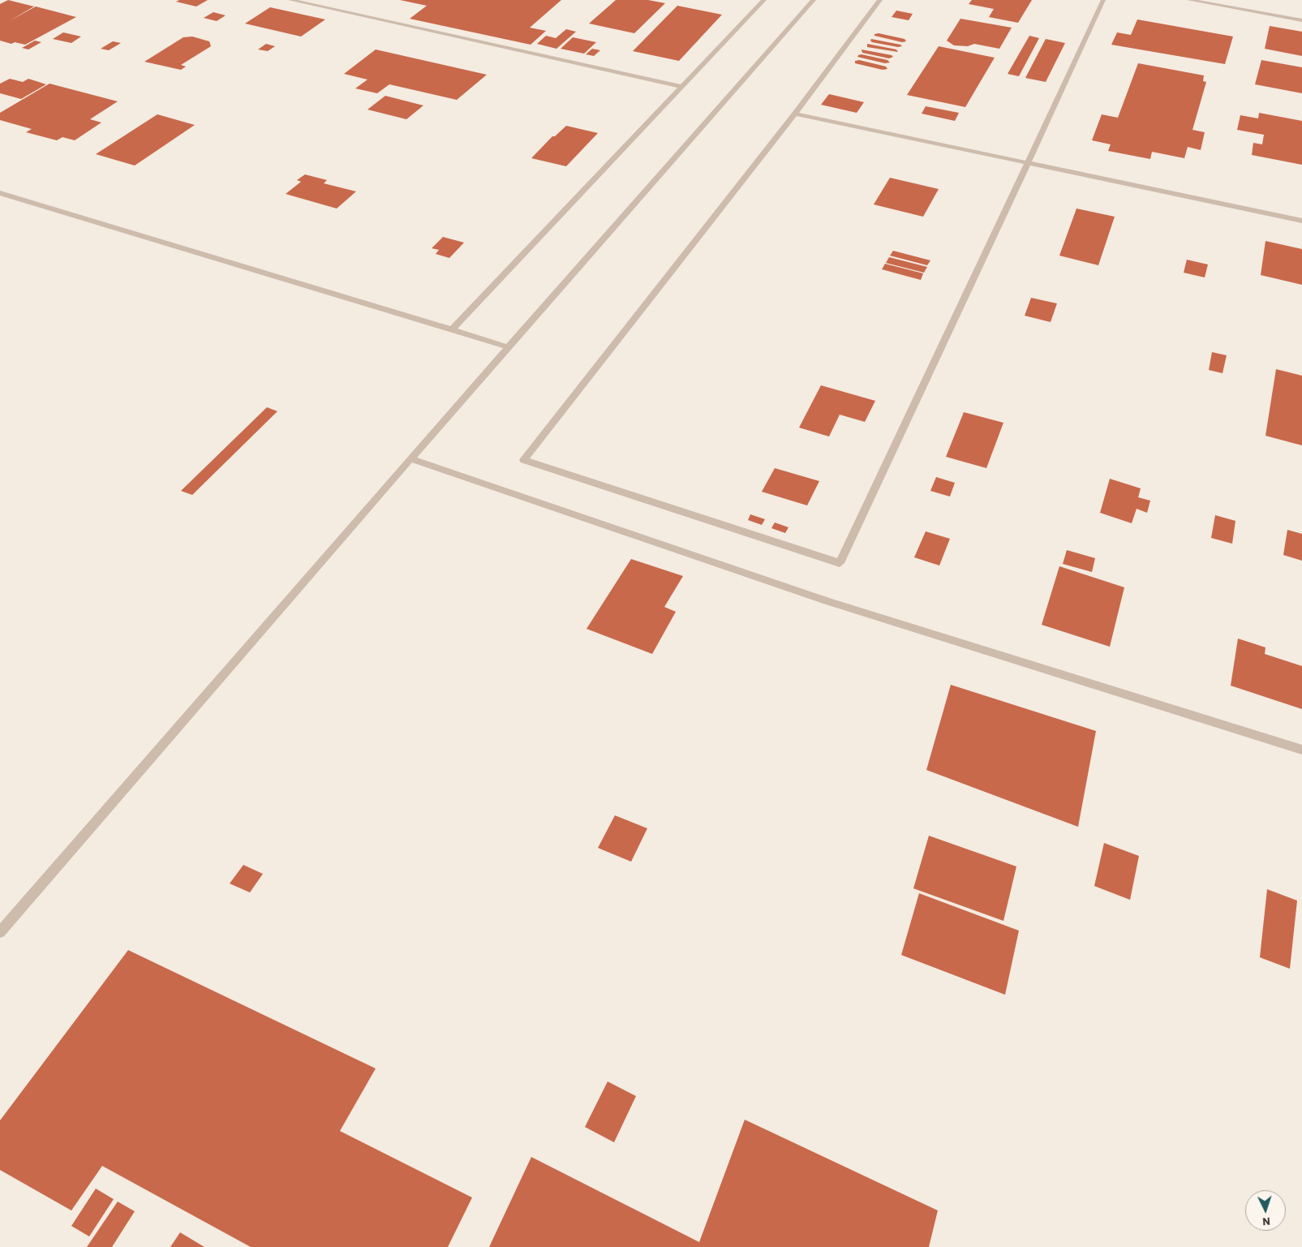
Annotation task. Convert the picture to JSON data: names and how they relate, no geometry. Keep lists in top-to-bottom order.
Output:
{
  "north": "bottom"
}
